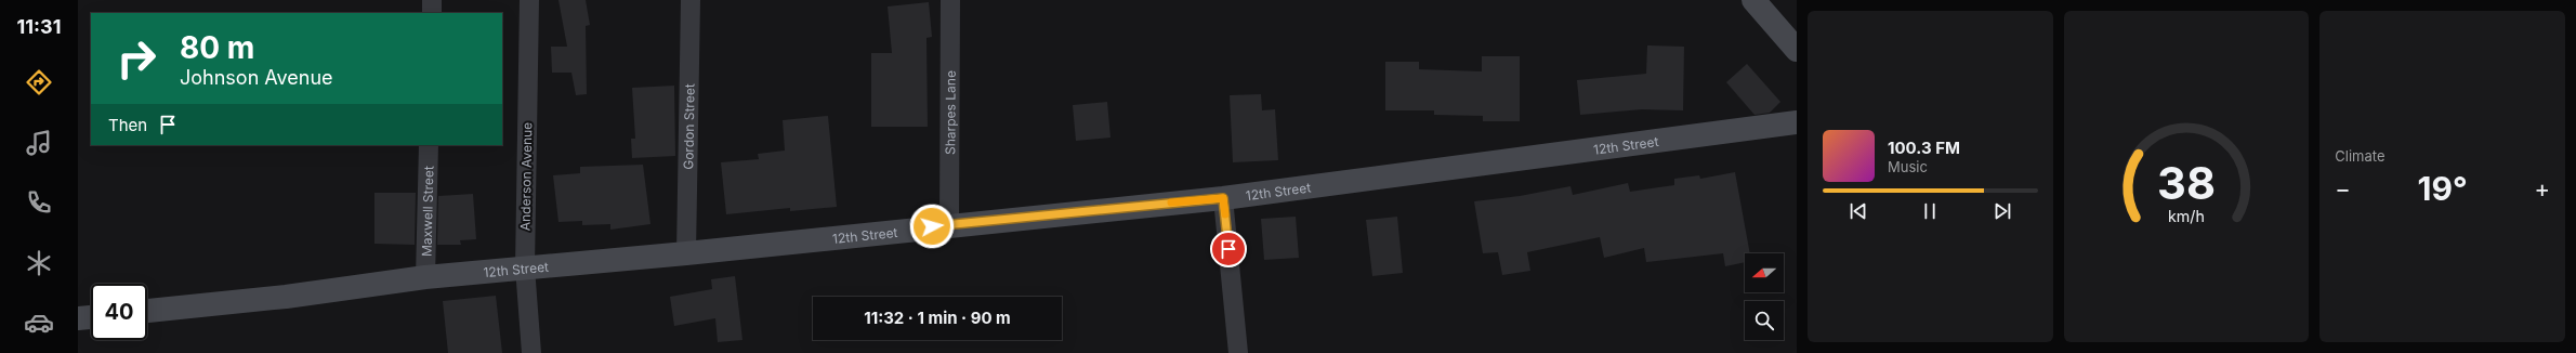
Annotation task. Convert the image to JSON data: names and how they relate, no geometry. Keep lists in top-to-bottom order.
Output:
{
  "streets": {
    "street": [
      "Sharpes Lane",
      "Gordon Street",
      "12th Street",
      "Anderson Avenue",
      "Maxwell Street"
    ]
  },
  "crossings": [
    ["Sharpes Lane", "12th Street"],
    ["Gordon Street", "12th Street"],
    ["12th Street", "Anderson Avenue"],
    ["12th Street", "Maxwell Street"]
  ],
  "north": "left",
  "page": {
    "tabs": "11:31",
    "tile": "Climate",
    "turn": ["80 m", "Johnson Avenue"],
    "then": "Then",
    "song": ["100.3 FM", "Music"],
    "heat": ["−", "19°", "+"],
    "limit": "40",
    "trip": "11:32 · 1 min · 90 m",
    "gauge": ["38", "km/h"]
  }
}
